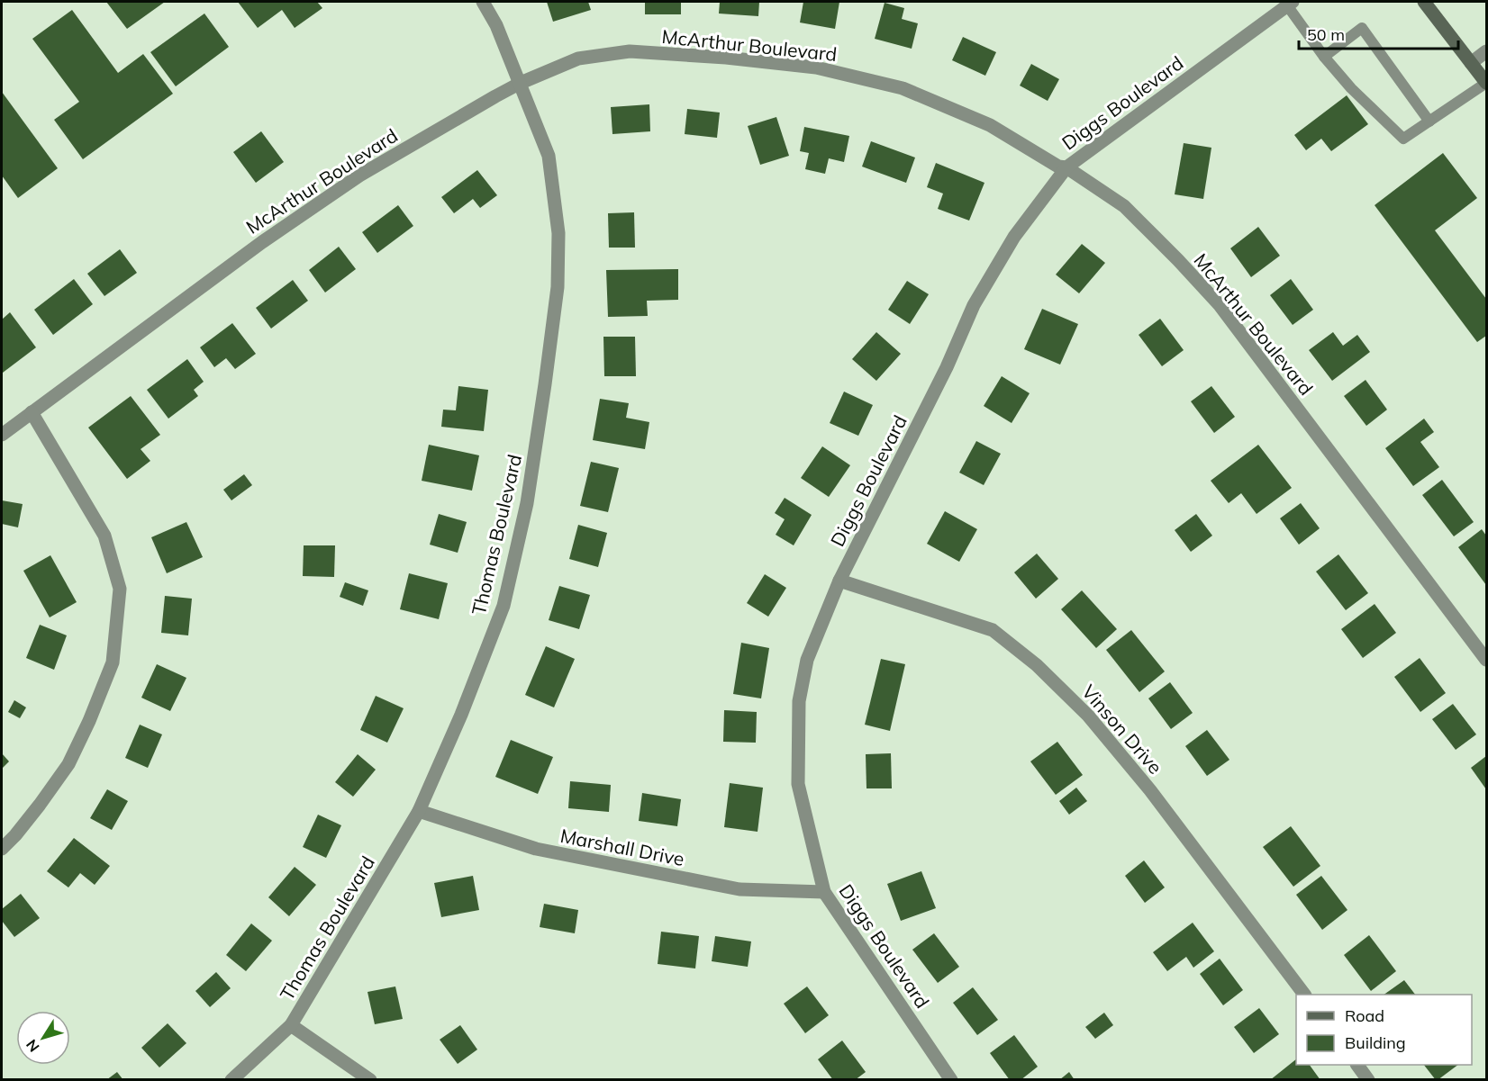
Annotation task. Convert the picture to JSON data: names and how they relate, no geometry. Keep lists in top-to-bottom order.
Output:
{
  "streets": {
    "street": [
      "McArthur Boulevard",
      "Diggs Boulevard",
      "Thomas Boulevard",
      "Vinson Drive",
      "Marshall Drive"
    ]
  },
  "crossings": [
    ["McArthur Boulevard", "Diggs Boulevard"],
    ["McArthur Boulevard", "Thomas Boulevard"],
    ["Diggs Boulevard", "Vinson Drive"],
    ["Diggs Boulevard", "Marshall Drive"],
    ["Thomas Boulevard", "Marshall Drive"]
  ],
  "legend": ["Road", "Building"],
  "scale_bar": "50 m",
  "north": "bottom left"
}
